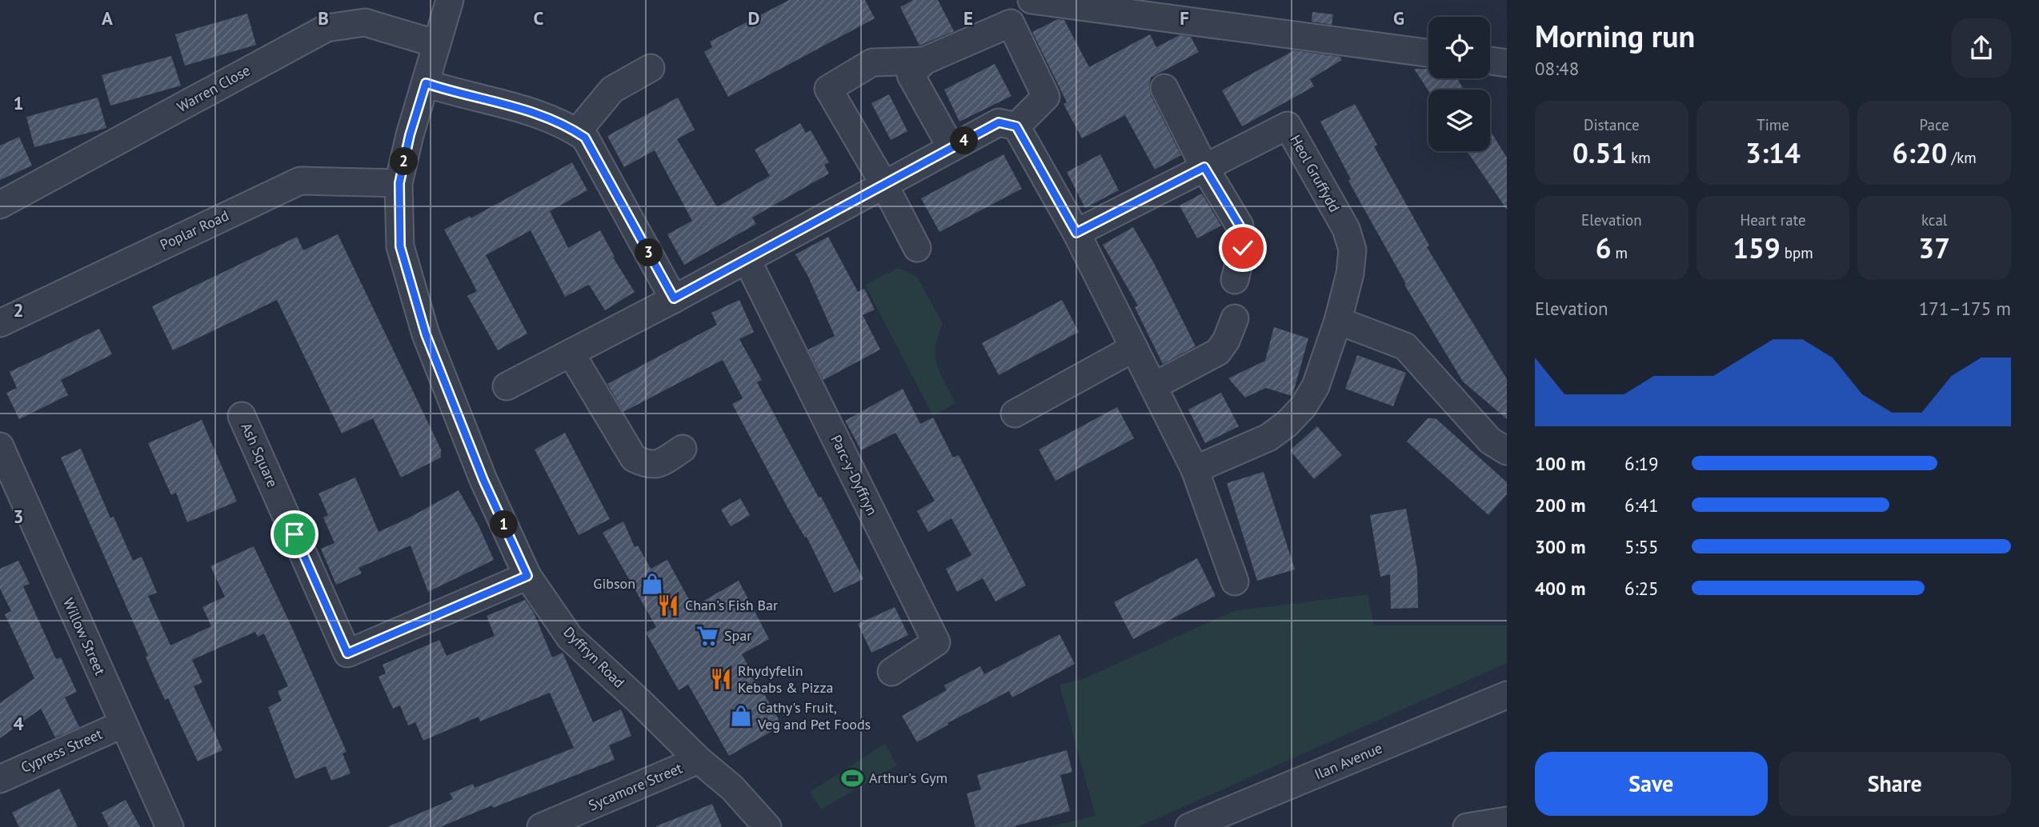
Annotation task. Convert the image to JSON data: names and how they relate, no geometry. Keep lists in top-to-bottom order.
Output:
{
  "streets": {
    "street": [
      "Warren Close",
      "Heol Gruffydd",
      "Poplar Road",
      "Ash Square",
      "Parc-y-Dyffryn",
      "Willow Street",
      "Dyffryn Road",
      "Cypress Street",
      "Ilan Avenue",
      "Sycamore Street"
    ]
  },
  "crossings": [
    ["Warren Close", "Dyffryn Road"],
    ["Poplar Road", "Dyffryn Road"],
    ["Ash Square", "Dyffryn Road"],
    ["Willow Street", "Cypress Street"],
    ["Dyffryn Road", "Sycamore Street"]
  ],
  "places": {
    "shop": ["Gibson", "Cathy's Fruit, Veg and Pet Foods"],
    "restaurant": ["Chan's Fish Bar", "Rhydyfelin Kebabs & Pizza"],
    "supermarket": ["Spar"],
    "sports": ["Arthur's Gym"]
  },
  "page": {
    "heading": ["Morning run", "08:48"],
    "stats": [
      ["Distance", "0.51 km"],
      ["Time", "3:14"],
      ["Pace", "6:20 /km"],
      ["Elevation", "6 m"],
      ["Heart rate", "159 bpm"],
      ["kcal", "37"]
    ],
    "pins": [
      "4",
      "2",
      "3",
      "1"
    ],
    "chart": ["Elevation", "171–175 m"],
    "list": [
      {
        "name": "100 m",
        "note": "6:19"
      },
      {
        "name": "200 m",
        "note": "6:41"
      },
      {
        "name": "300 m",
        "note": "5:55"
      },
      {
        "name": "400 m",
        "note": "6:25"
      }
    ],
    "buttons": ["Save", "Share"]
  },
  "grid": {
    "columns": [
      "A",
      "B",
      "C",
      "D",
      "E",
      "F",
      "G"
    ],
    "rows": [
      "1",
      "2",
      "3",
      "4"
    ]
  }
}
